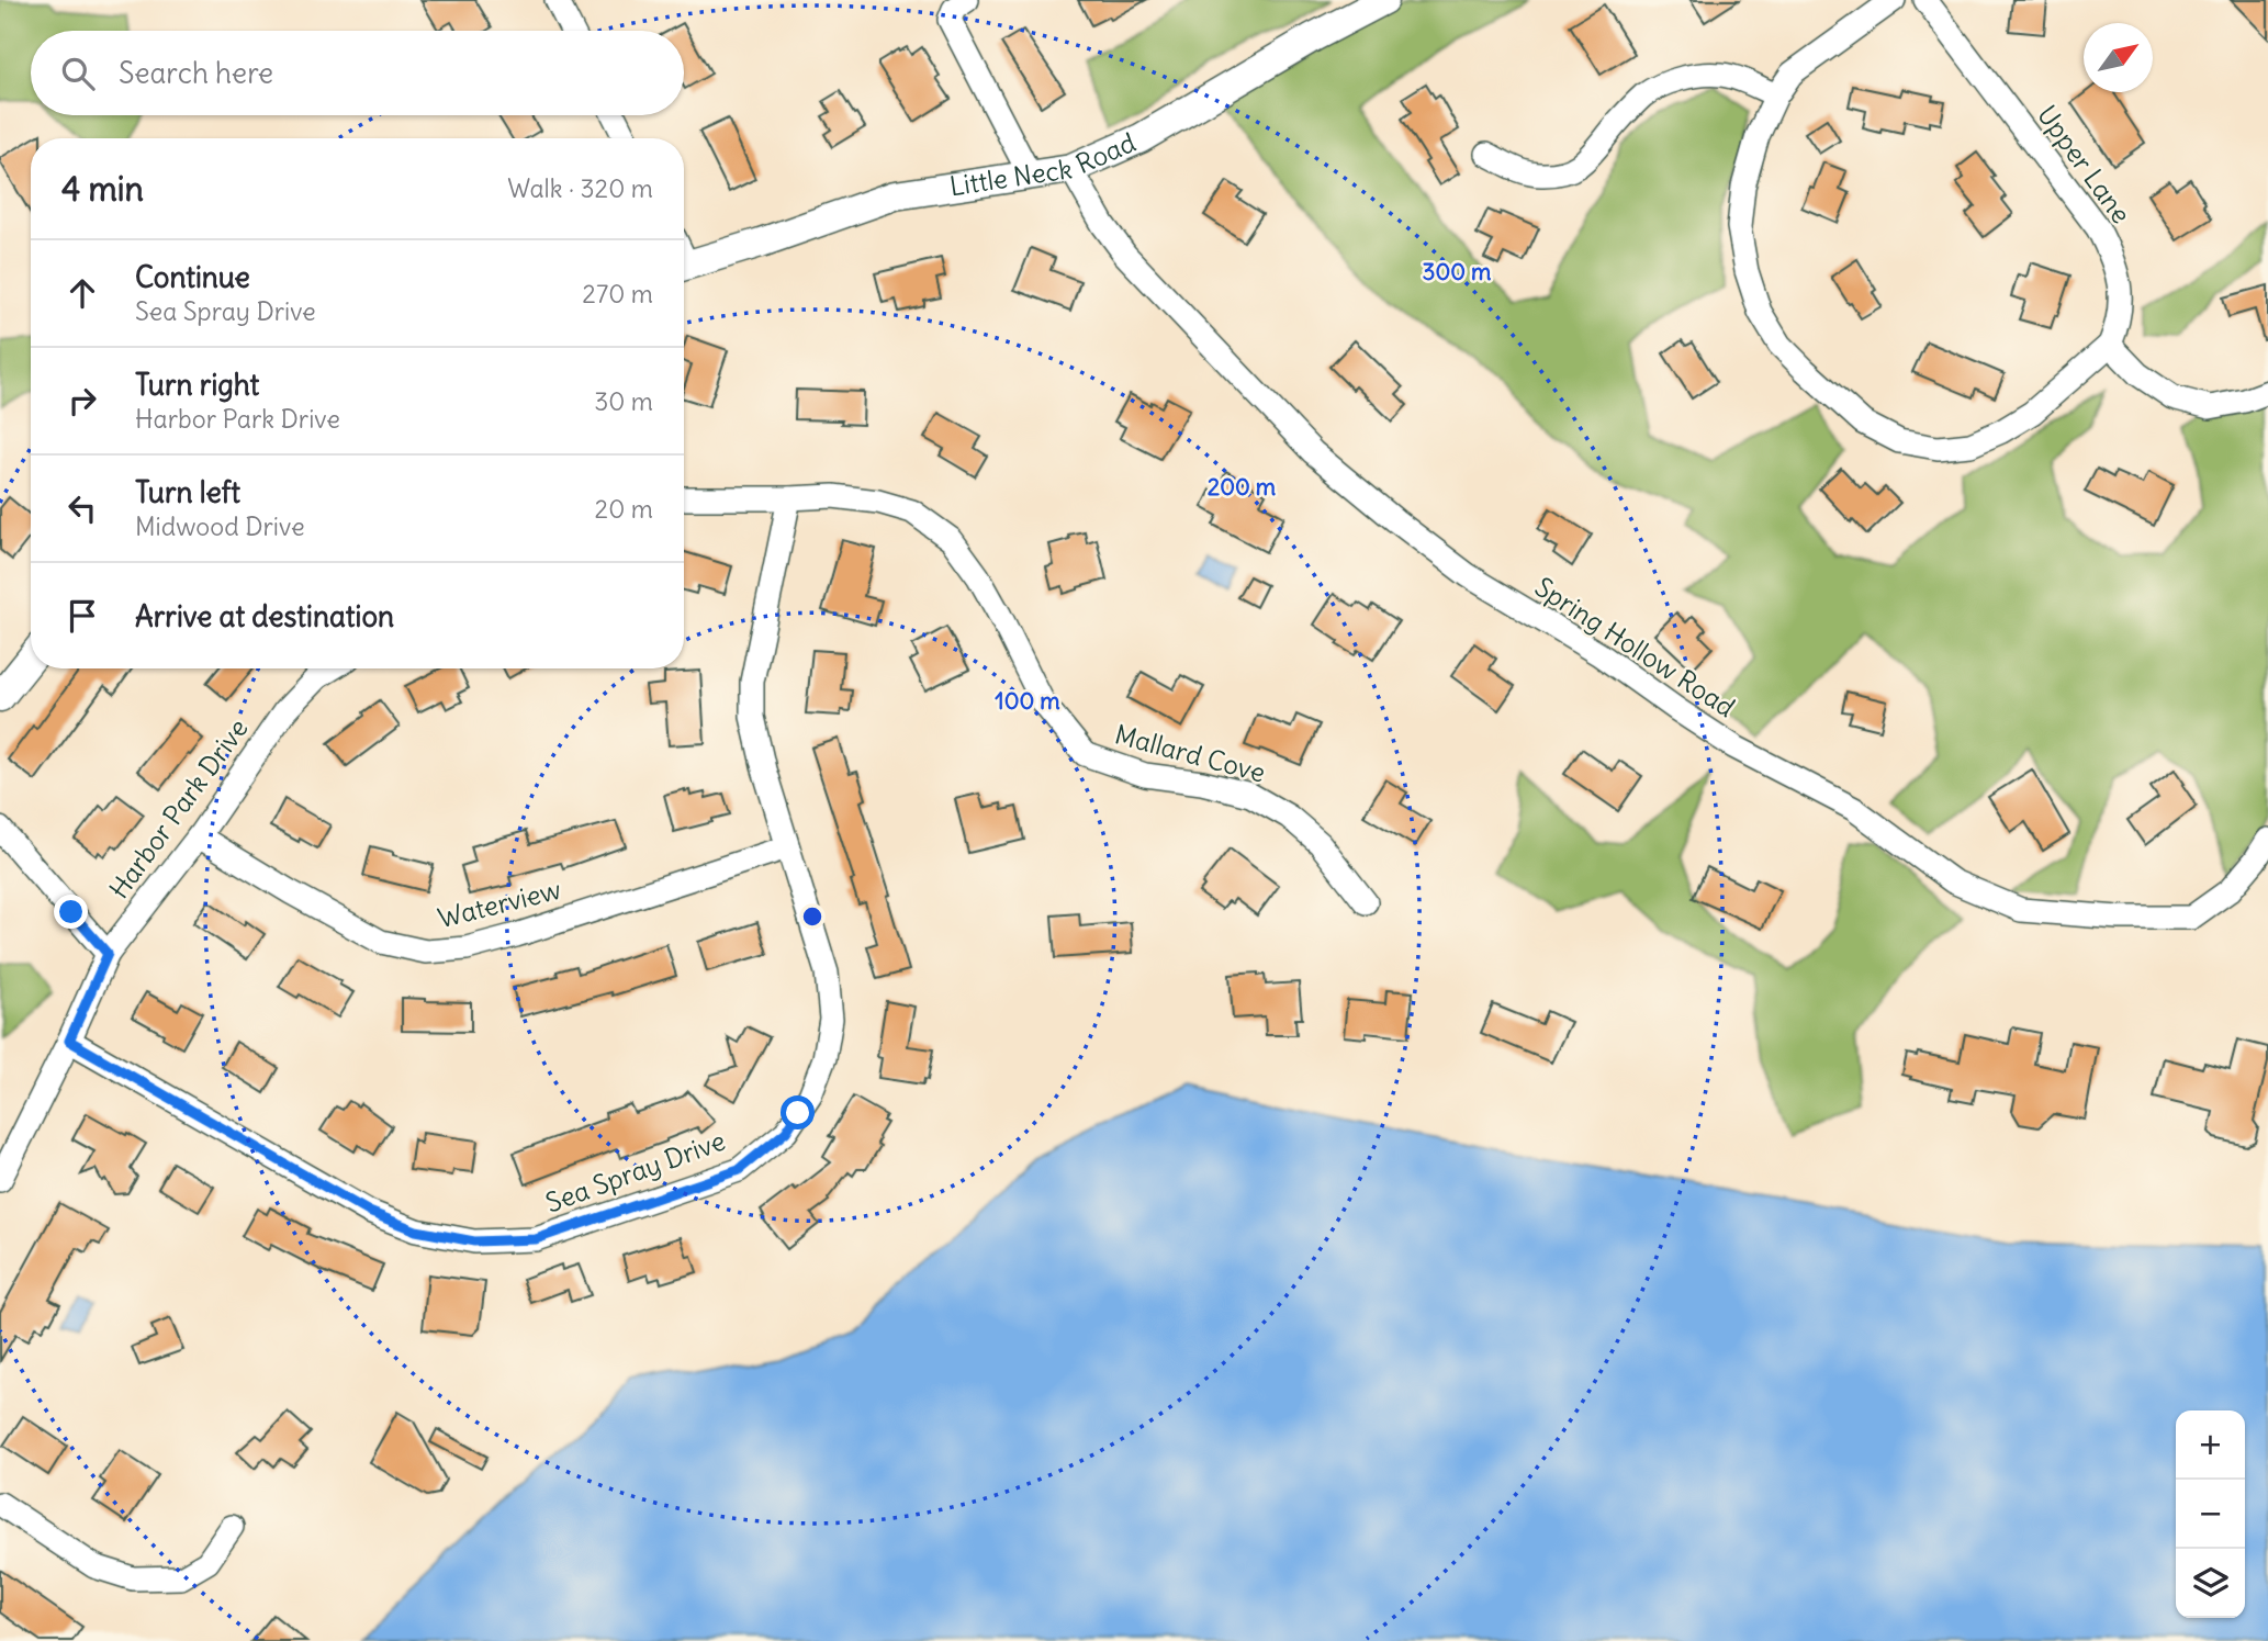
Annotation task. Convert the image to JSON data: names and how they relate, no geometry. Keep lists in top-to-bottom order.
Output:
{
  "streets": {
    "street": [
      "Little Neck Road",
      "Upper Lane",
      "Spring Hollow Road",
      "Mallard Cove",
      "Harbor Park Drive",
      "Waterview",
      "Sea Spray Drive"
    ]
  },
  "crossings": [
    ["Little Neck Road", "Spring Hollow Road"],
    ["Mallard Cove", "Sea Spray Drive"],
    ["Harbor Park Drive", "Waterview"],
    ["Harbor Park Drive", "Sea Spray Drive"],
    ["Waterview", "Sea Spray Drive"]
  ],
  "north": "top right",
  "page": {
    "search": "Search here",
    "heading": ["4 min", "Walk · 320 m"],
    "list": [
      ["Continue", "Sea Spray Drive", "270 m"],
      ["Turn right", "Harbor Park Drive", "30 m"],
      ["Turn left", "Midwood Drive", "20 m"],
      "Arrive at destination"
    ],
    "map_buttons": ["+", "−"]
  },
  "rings": ["300 m", "200 m", "100 m"]
}
